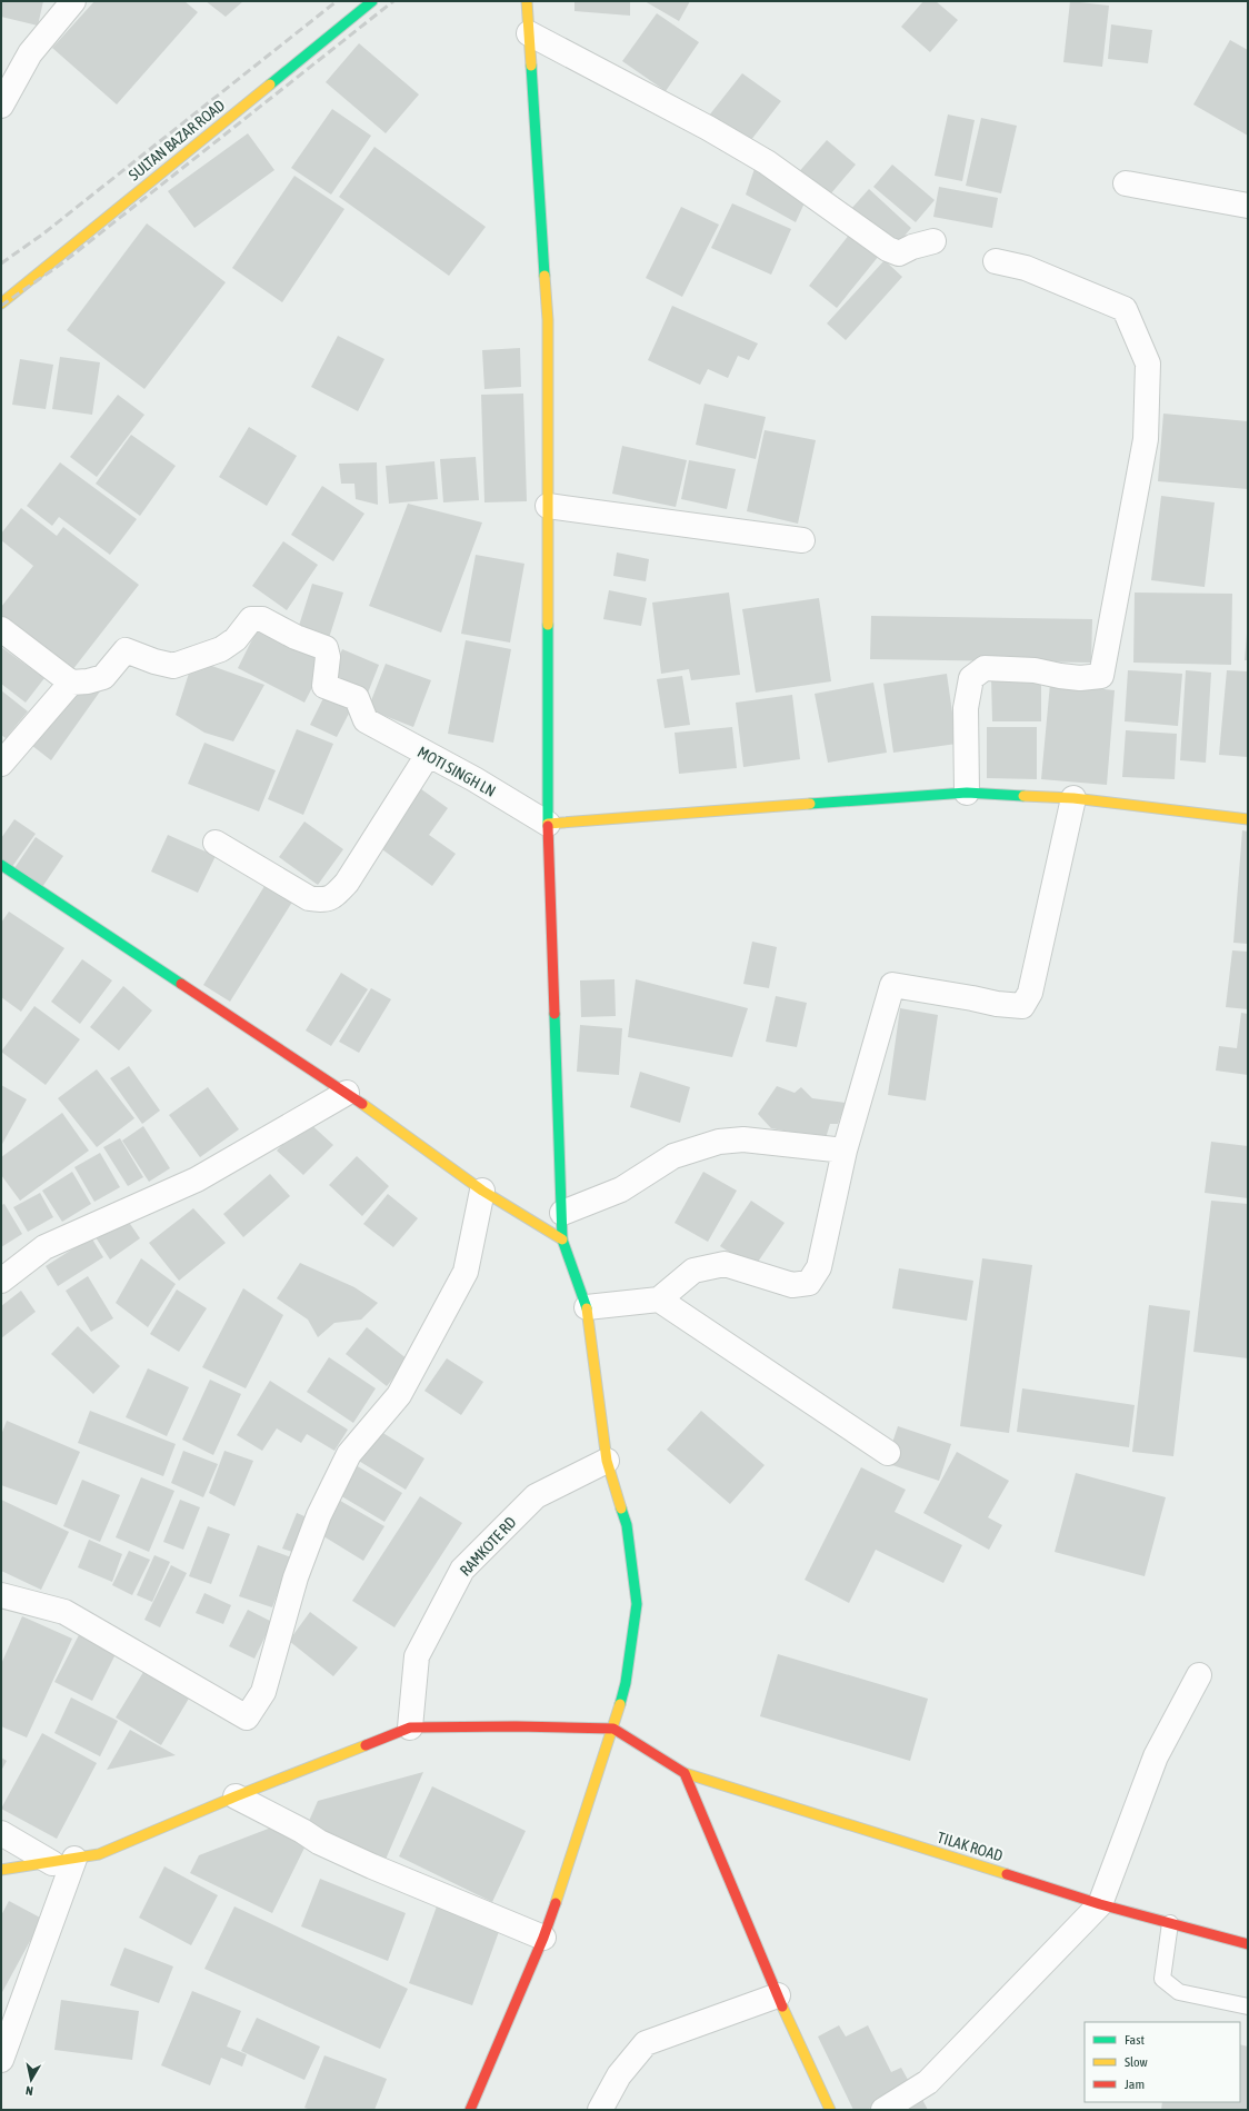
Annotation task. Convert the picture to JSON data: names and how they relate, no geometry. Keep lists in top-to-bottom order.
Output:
{
  "streets": {
    "main road": ["SULTAN BAZAR ROAD", "TILAK ROAD"],
    "street": ["MOTI SINGH LN", "RAMKOTE RD"]
  },
  "legend": ["Fast", "Slow", "Jam"],
  "north": "bottom"
}
